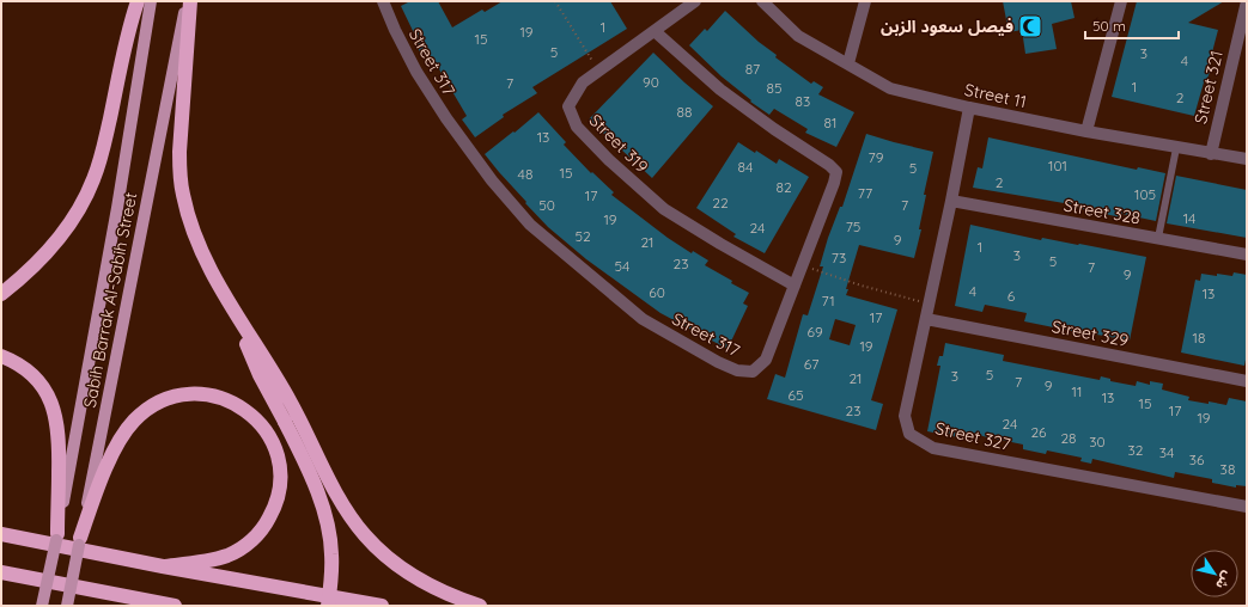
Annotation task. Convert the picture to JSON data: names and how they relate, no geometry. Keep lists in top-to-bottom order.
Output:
{
  "streets": {
    "main road": ["Sabih Barrak Al-Sabih Street"],
    "street": [
      "Street 317",
      "Street 321",
      "Street 11",
      "Street 319",
      "Street 328",
      "Street 329",
      "Street 327"
    ]
  },
  "crossings": [
    ["Street 317", "Street 319"],
    ["Street 321", "Street 11"],
    ["Street 11", "Street 327"],
    ["Street 328", "Street 327"],
    ["Street 329", "Street 327"]
  ],
  "places": {
    "mosque": ["فيصل سعود الزبن"]
  },
  "house_numbers": [
    "1",
    "19",
    "15",
    "5",
    "3",
    "4",
    "87",
    "90",
    "7",
    "1",
    "85",
    "2",
    "83",
    "88",
    "81",
    "13",
    "79",
    "101",
    "84",
    "5",
    "15",
    "48",
    "2",
    "82",
    "77",
    "105",
    "17",
    "22",
    "50",
    "7",
    "14",
    "19",
    "75",
    "24",
    "52",
    "9",
    "21",
    "1",
    "3",
    "73",
    "5",
    "23",
    "54",
    "7",
    "9",
    "4",
    "60",
    "13",
    "6",
    "71",
    "17",
    "69",
    "18",
    "19",
    "67",
    "5",
    "3",
    "21",
    "7",
    "9",
    "11",
    "65",
    "13",
    "15",
    "23",
    "17",
    "19",
    "24",
    "26",
    "28",
    "30",
    "32",
    "34",
    "36",
    "38"
  ],
  "scale_bar": "50 m",
  "north": "bottom right"
}
